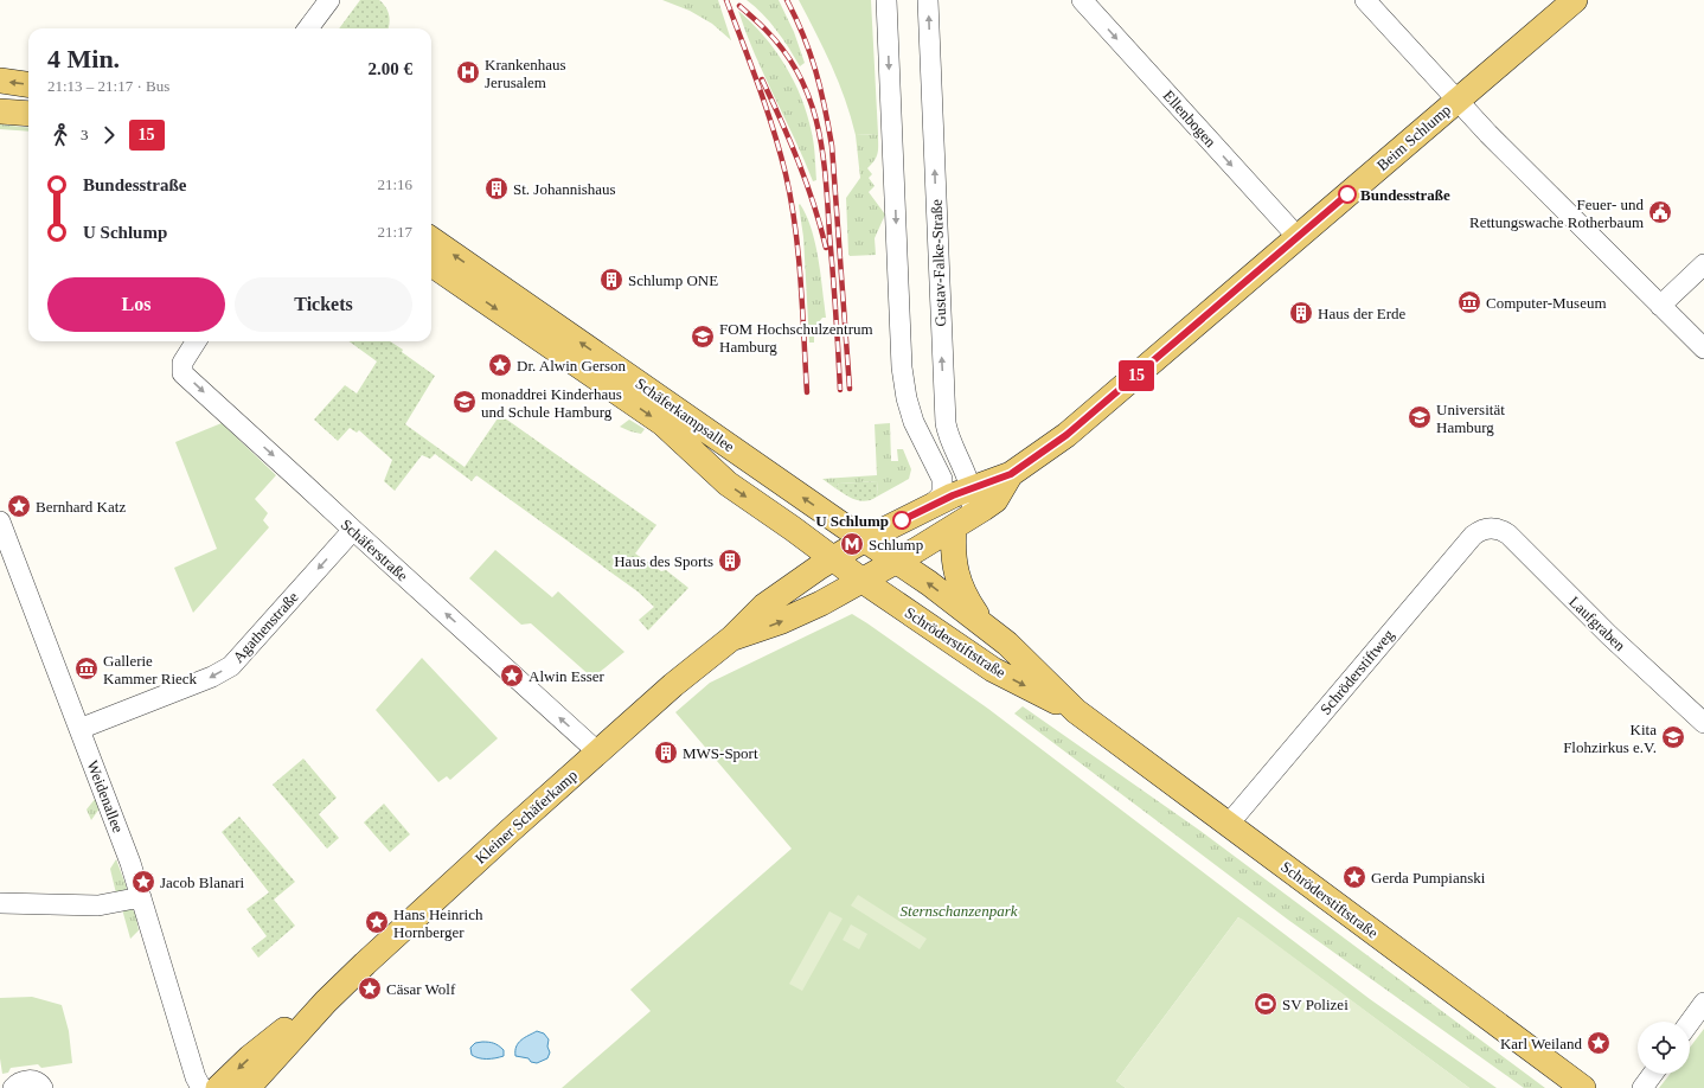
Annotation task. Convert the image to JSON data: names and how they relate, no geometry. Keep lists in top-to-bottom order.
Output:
{
  "streets": {
    "main road": [
      "Beim Schlump",
      "Schäferkampsallee",
      "Schröderstiftstraße",
      "Kleiner Schäferkamp"
    ],
    "street": [
      "Ellenbogen",
      "Gustav-Falke-Straße",
      "Schäferstraße",
      "Laufgraben",
      "Agathenstraße",
      "Schröderstiftweg",
      "Weidenallee"
    ]
  },
  "crossings": [
    ["Ellenbogen", "Beim Schlump"],
    ["Beim Schlump", "Gustav-Falke-Straße"],
    ["Beim Schlump", "Schäferkampsallee"],
    ["Beim Schlump", "Schröderstiftstraße"],
    ["Beim Schlump", "Kleiner Schäferkamp"],
    ["Schäferkampsallee", "Schröderstiftstraße"],
    ["Schäferkampsallee", "Kleiner Schäferkamp"],
    ["Schäferstraße", "Agathenstraße"],
    ["Schäferstraße", "Kleiner Schäferkamp"],
    ["Laufgraben", "Schröderstiftweg"],
    ["Agathenstraße", "Weidenallee"],
    ["Schröderstiftstraße", "Schröderstiftweg"],
    ["Schröderstiftstraße", "Kleiner Schäferkamp"],
    ["Weidenallee", "Kleiner Schäferkamp"]
  ],
  "one_way": ["Ellenbogen", "Agathenstraße"],
  "parks": ["Sternschanzenpark"],
  "places": {
    "hospital": ["Krankenhaus Jerusalem"],
    "building": [
      "St. Johannishaus",
      "Schlump ONE",
      "Haus der Erde",
      "Haus des Sports",
      "MWS-Sport"
    ],
    "other": ["Bundesstraße", "U Schlump"],
    "public building": ["Feuer- und Rettungswache Rotherbaum"],
    "museum": ["Computer-Museum", "Gallerie Kammer Rieck"],
    "school or university": [
      "FOM Hochschulzentrum Hamburg",
      "monaddrei Kinderhaus und Schule Hamburg",
      "Universität Hamburg",
      "Kita Flohzirkus e.V."
    ],
    "place": [
      "Dr. Alwin Gerson",
      "Bernhard Katz",
      "Alwin Esser",
      "Gerda Pumpianski",
      "Jacob Blanari",
      "Hans Heinrich Hornberger",
      "Cäsar Wolf",
      "Karl Weiland"
    ],
    "metro station": ["Schlump"],
    "sports": ["SV Polizei"]
  },
  "lines": ["bus line 15"],
  "page": {
    "on_map": "15",
    "heading": ["4 Min.", "21:13 – 21:17 · Bus", "2.00 €"],
    "legs": ["3", "15"],
    "list": [
      {
        "name": "Bundesstraße",
        "value": "21:16"
      },
      {
        "name": "U Schlump",
        "value": "21:17"
      }
    ],
    "buttons": ["Los", "Tickets"]
  }
}
